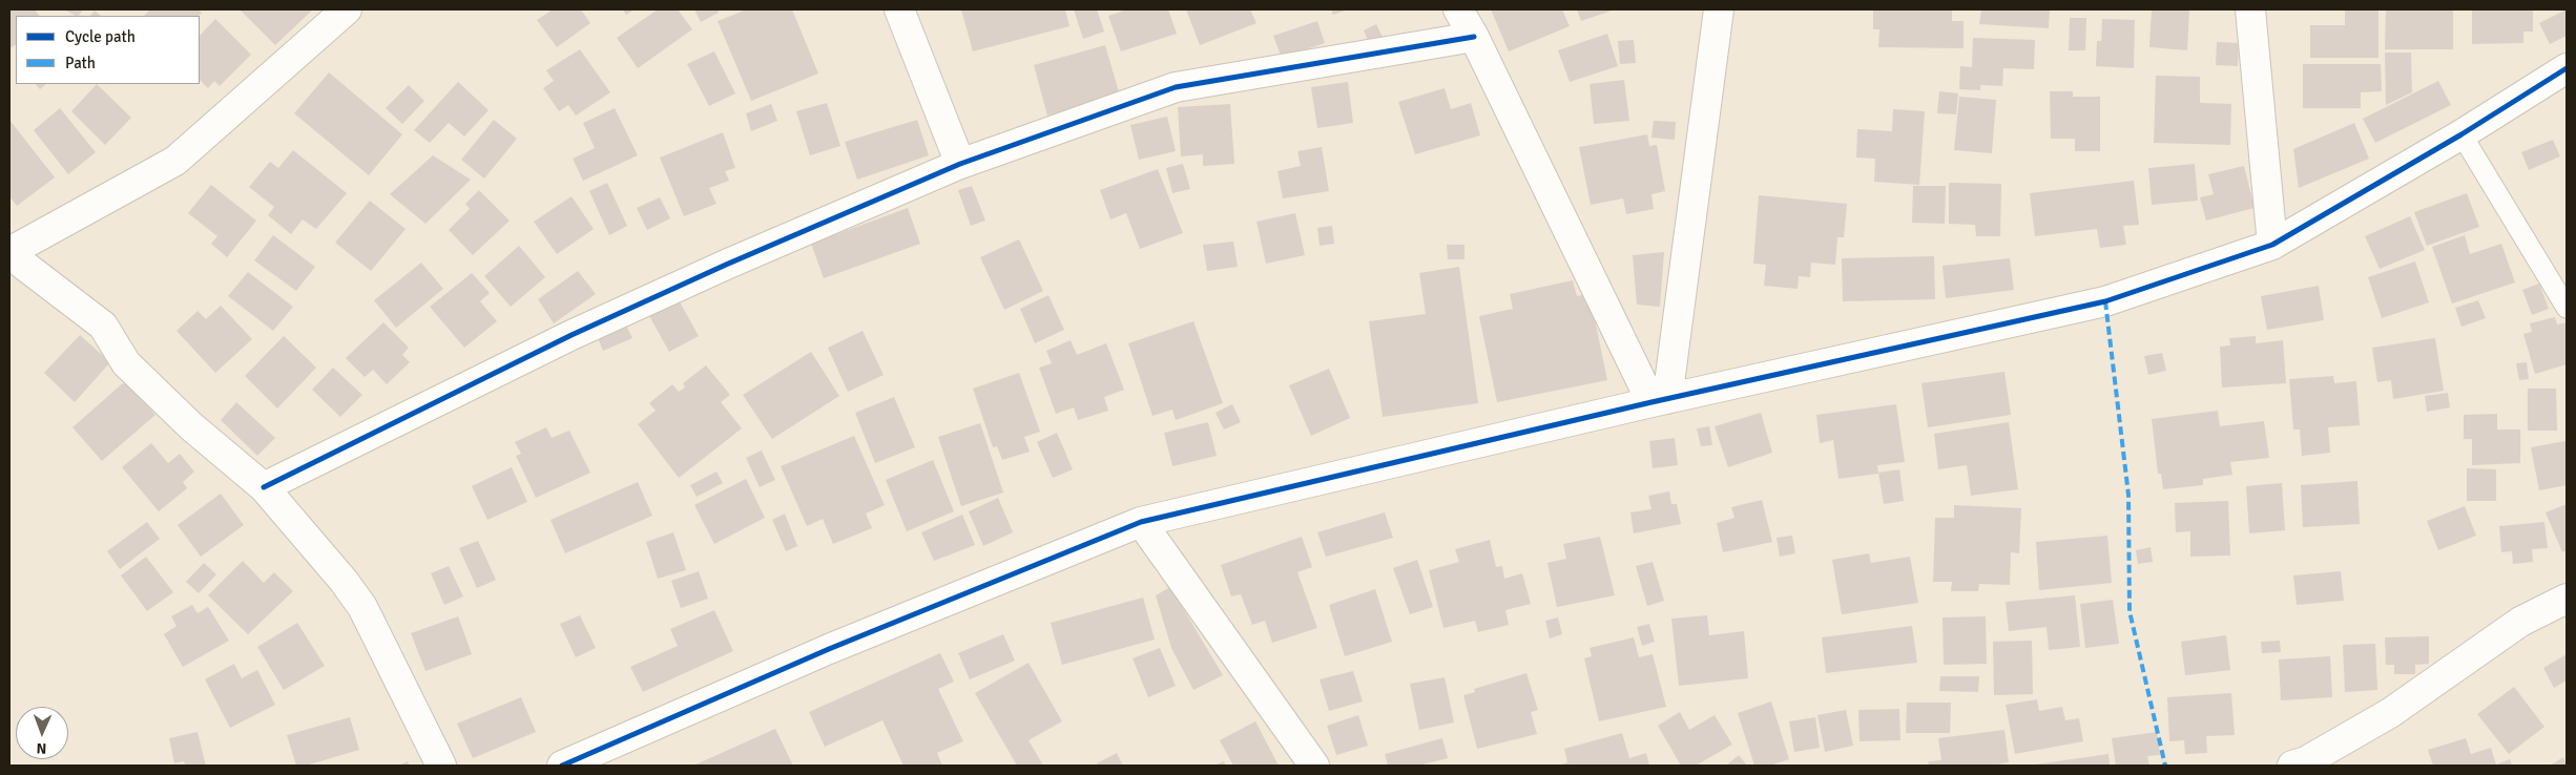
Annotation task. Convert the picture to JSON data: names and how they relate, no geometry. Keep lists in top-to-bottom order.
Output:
{
  "legend": ["Cycle path", "Path"],
  "north": "bottom"
}
